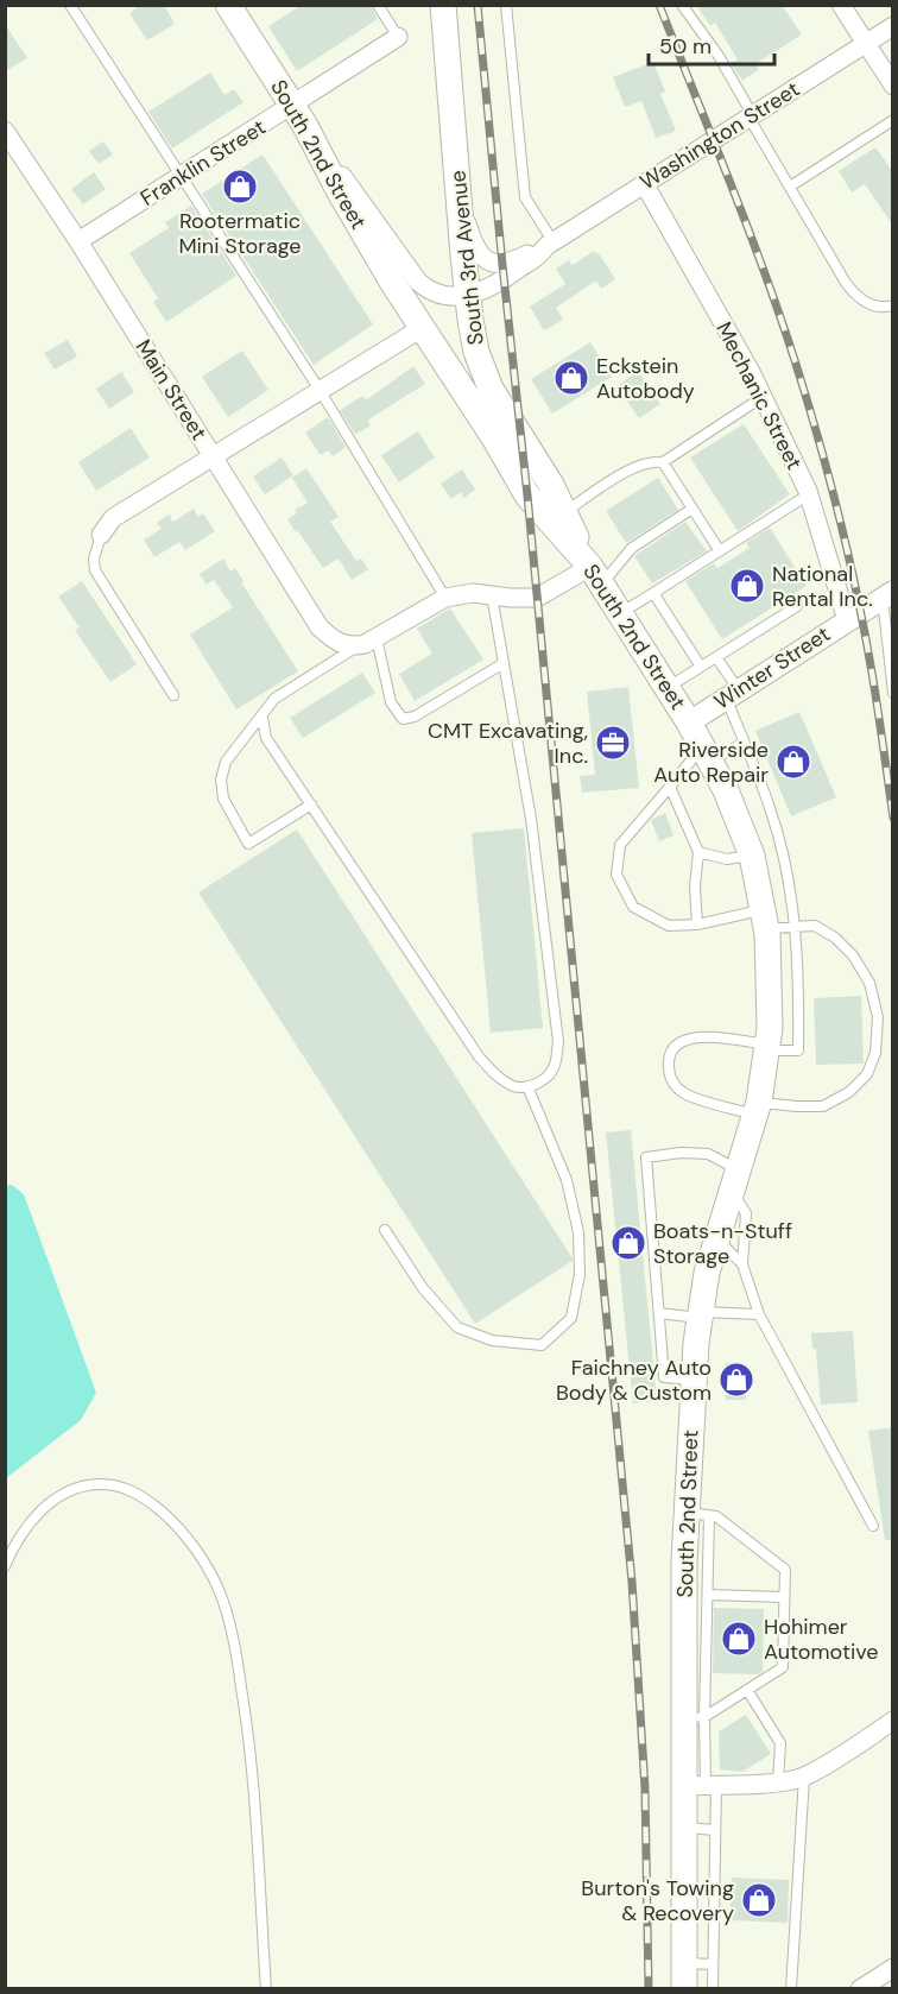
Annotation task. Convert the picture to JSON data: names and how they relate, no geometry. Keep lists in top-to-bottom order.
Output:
{
  "streets": {
    "main road": ["South 2nd Street", "South 3rd Avenue"],
    "street": [
      "Washington Street",
      "Franklin Street",
      "Main Street",
      "Mechanic Street",
      "Winter Street"
    ]
  },
  "crossings": [
    ["Washington Street", "South 3rd Avenue"],
    ["Washington Street", "Mechanic Street"],
    ["South 2nd Street", "Franklin Street"],
    ["South 2nd Street", "South 3rd Avenue"],
    ["South 2nd Street", "Winter Street"],
    ["Franklin Street", "Main Street"],
    ["Mechanic Street", "Winter Street"]
  ],
  "places": {
    "shop": [
      "Rootermatic Mini Storage",
      "Eckstein Autobody",
      "National Rental Inc.",
      "Riverside Auto Repair",
      "Boats-n-Stuff Storage",
      "Faichney Auto Body & Custom",
      "Hohimer Automotive",
      "Burton's Towing & Recovery"
    ],
    "office": ["CMT Excavating, Inc."]
  },
  "scale_bar": "50 m"
}
